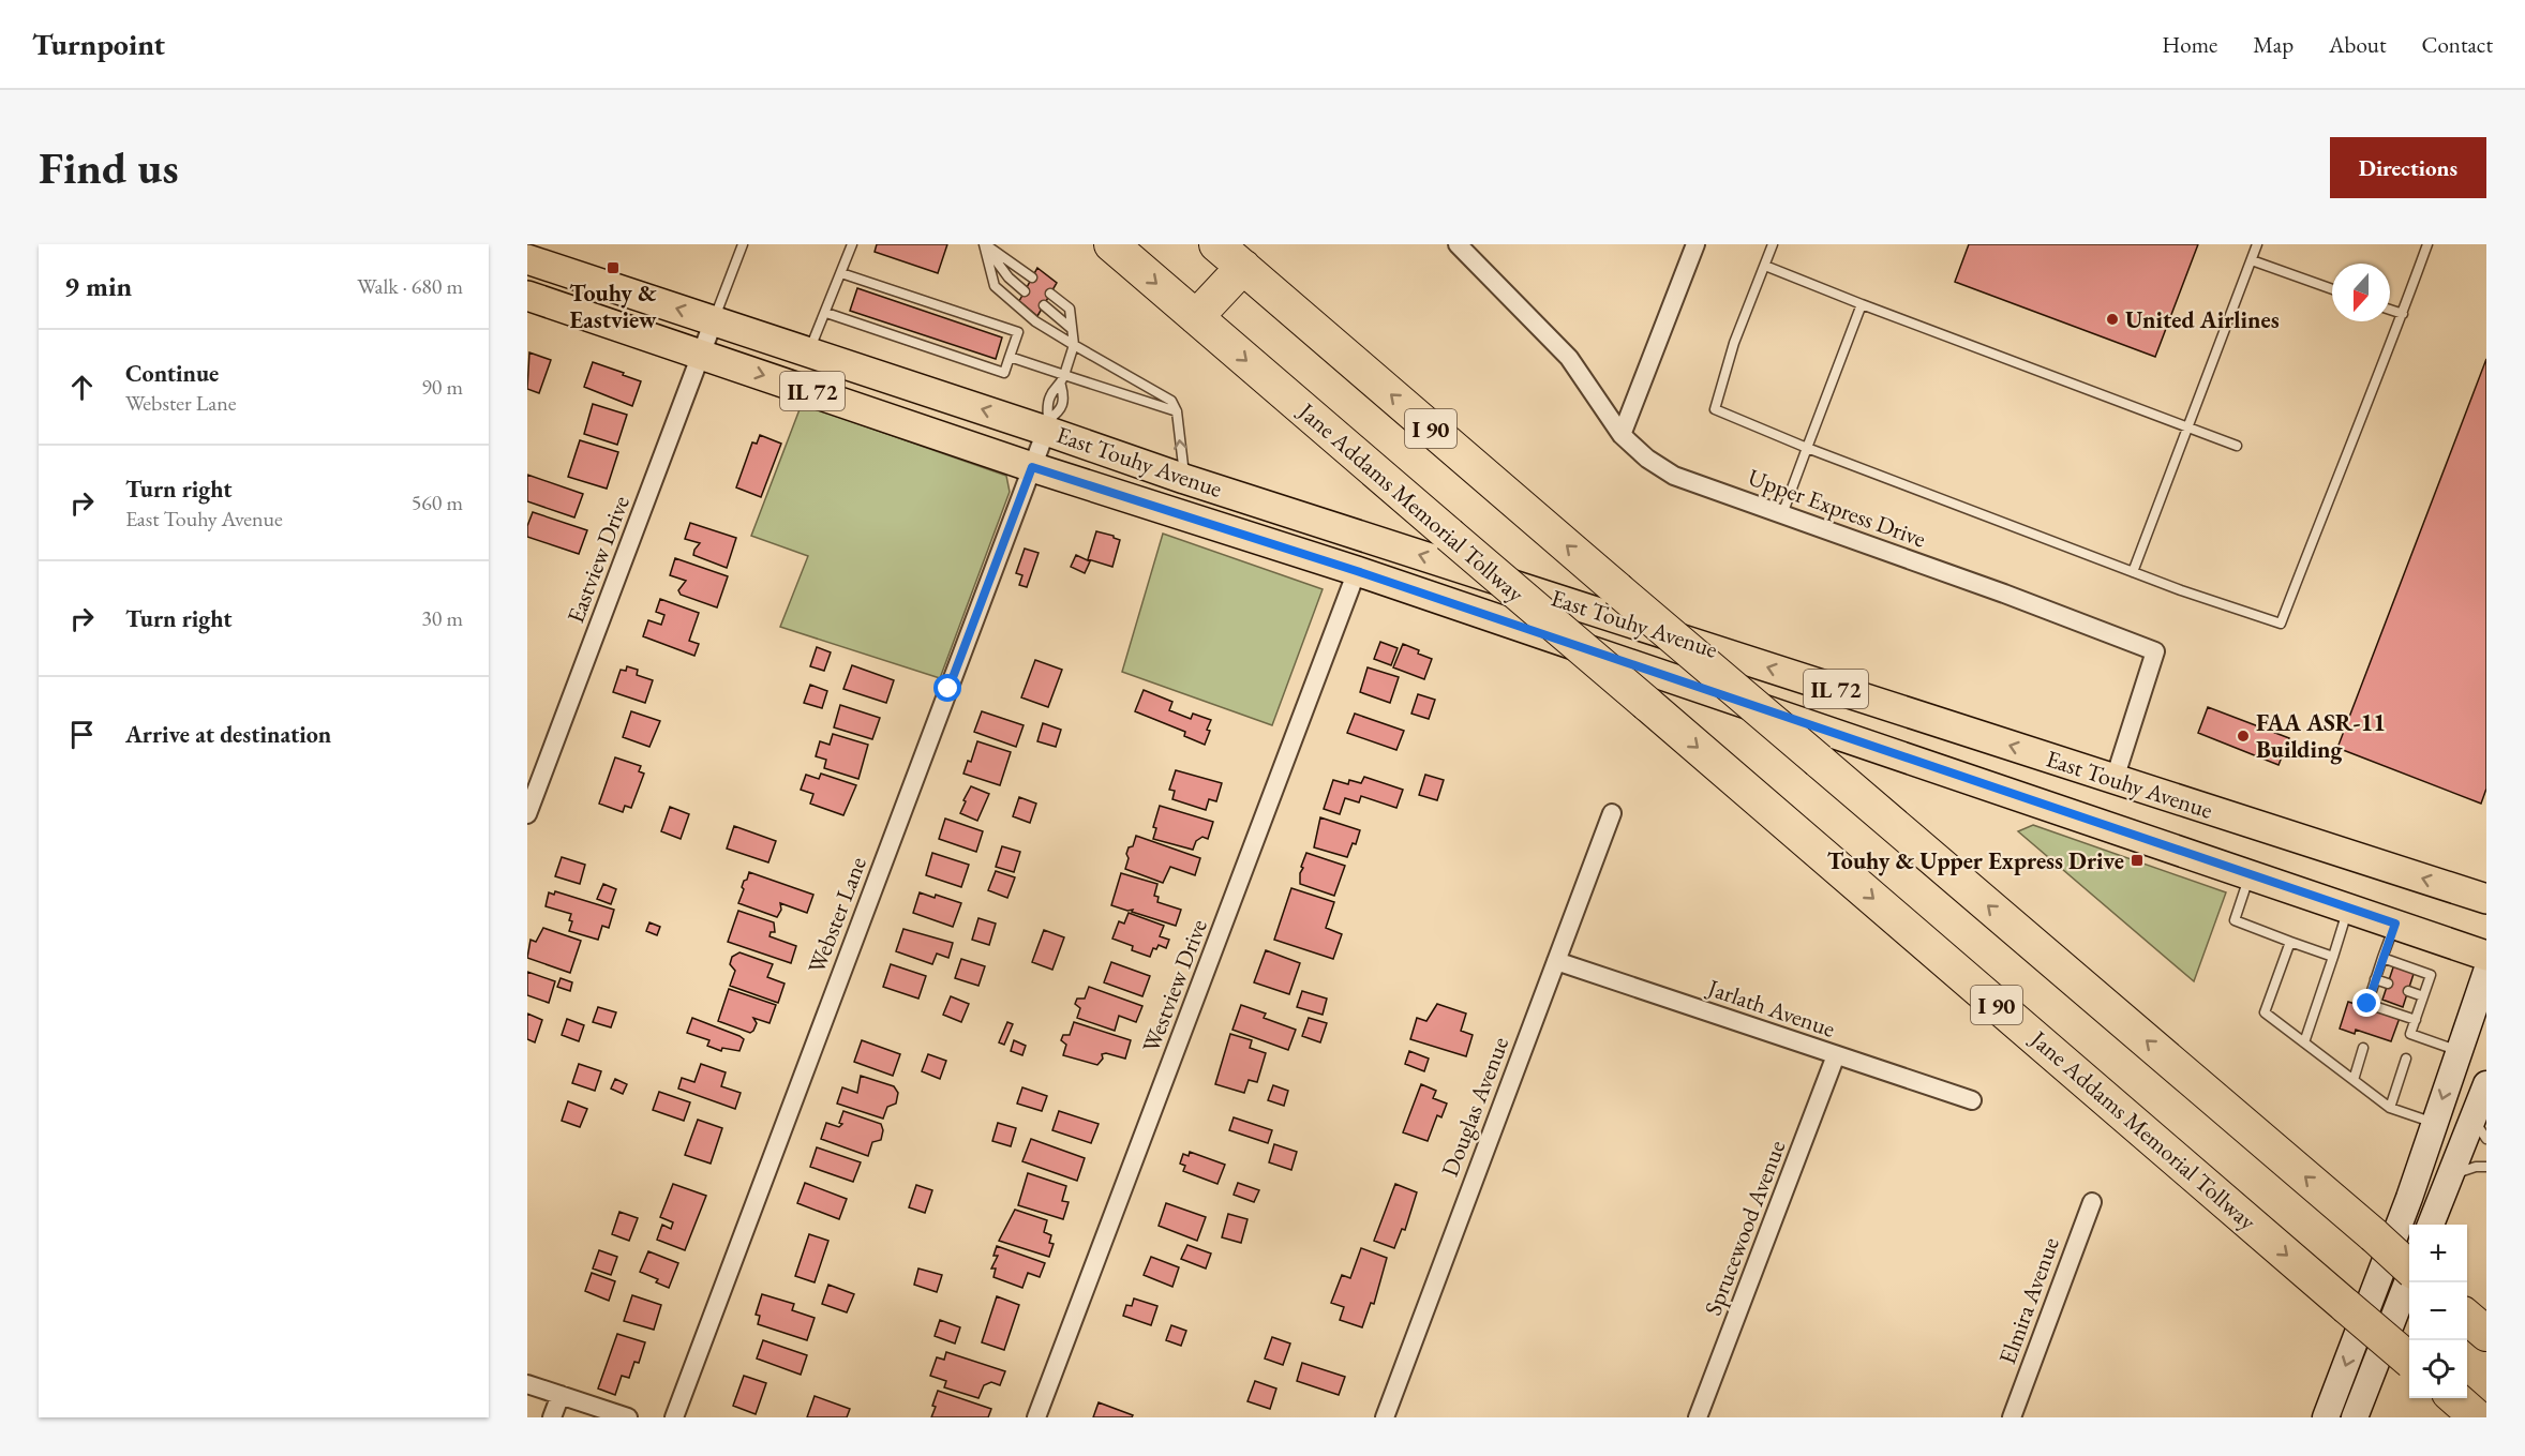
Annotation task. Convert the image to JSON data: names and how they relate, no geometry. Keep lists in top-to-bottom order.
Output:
{
  "streets": {
    "highway": ["I 90", "Jane Addams Memorial Tollway"],
    "main road": ["IL 72", "East Touhy Avenue"],
    "street": [
      "Upper Express Drive",
      "Eastview Drive",
      "Webster Lane",
      "Westview Drive",
      "Jarlath Avenue",
      "Douglas Avenue",
      "Sprucewood Avenue",
      "Elmira Avenue"
    ]
  },
  "crossings": [
    ["East Touhy Avenue", "Upper Express Drive"],
    ["East Touhy Avenue", "Eastview Drive"],
    ["East Touhy Avenue", "Webster Lane"],
    ["East Touhy Avenue", "Westview Drive"],
    ["Jarlath Avenue", "Douglas Avenue"],
    ["Jarlath Avenue", "Sprucewood Avenue"]
  ],
  "places": {
    "transit": ["Touhy & Eastview", "Touhy & Upper Express Drive"],
    "other": ["United Airlines", "FAA ASR-11 Building"]
  },
  "north": "bottom",
  "page": {
    "header": "Turnpoint",
    "nav": [
      "Home",
      "Map",
      "About",
      "Contact"
    ],
    "buttons": "Directions",
    "title": "Find us",
    "heading": ["9 min", "Walk · 680 m"],
    "list": [
      ["Continue", "Webster Lane", "90 m"],
      ["Turn right", "East Touhy Avenue", "560 m"],
      ["Turn right", "30 m"],
      "Arrive at destination"
    ],
    "map_buttons": ["+", "−"]
  }
}
